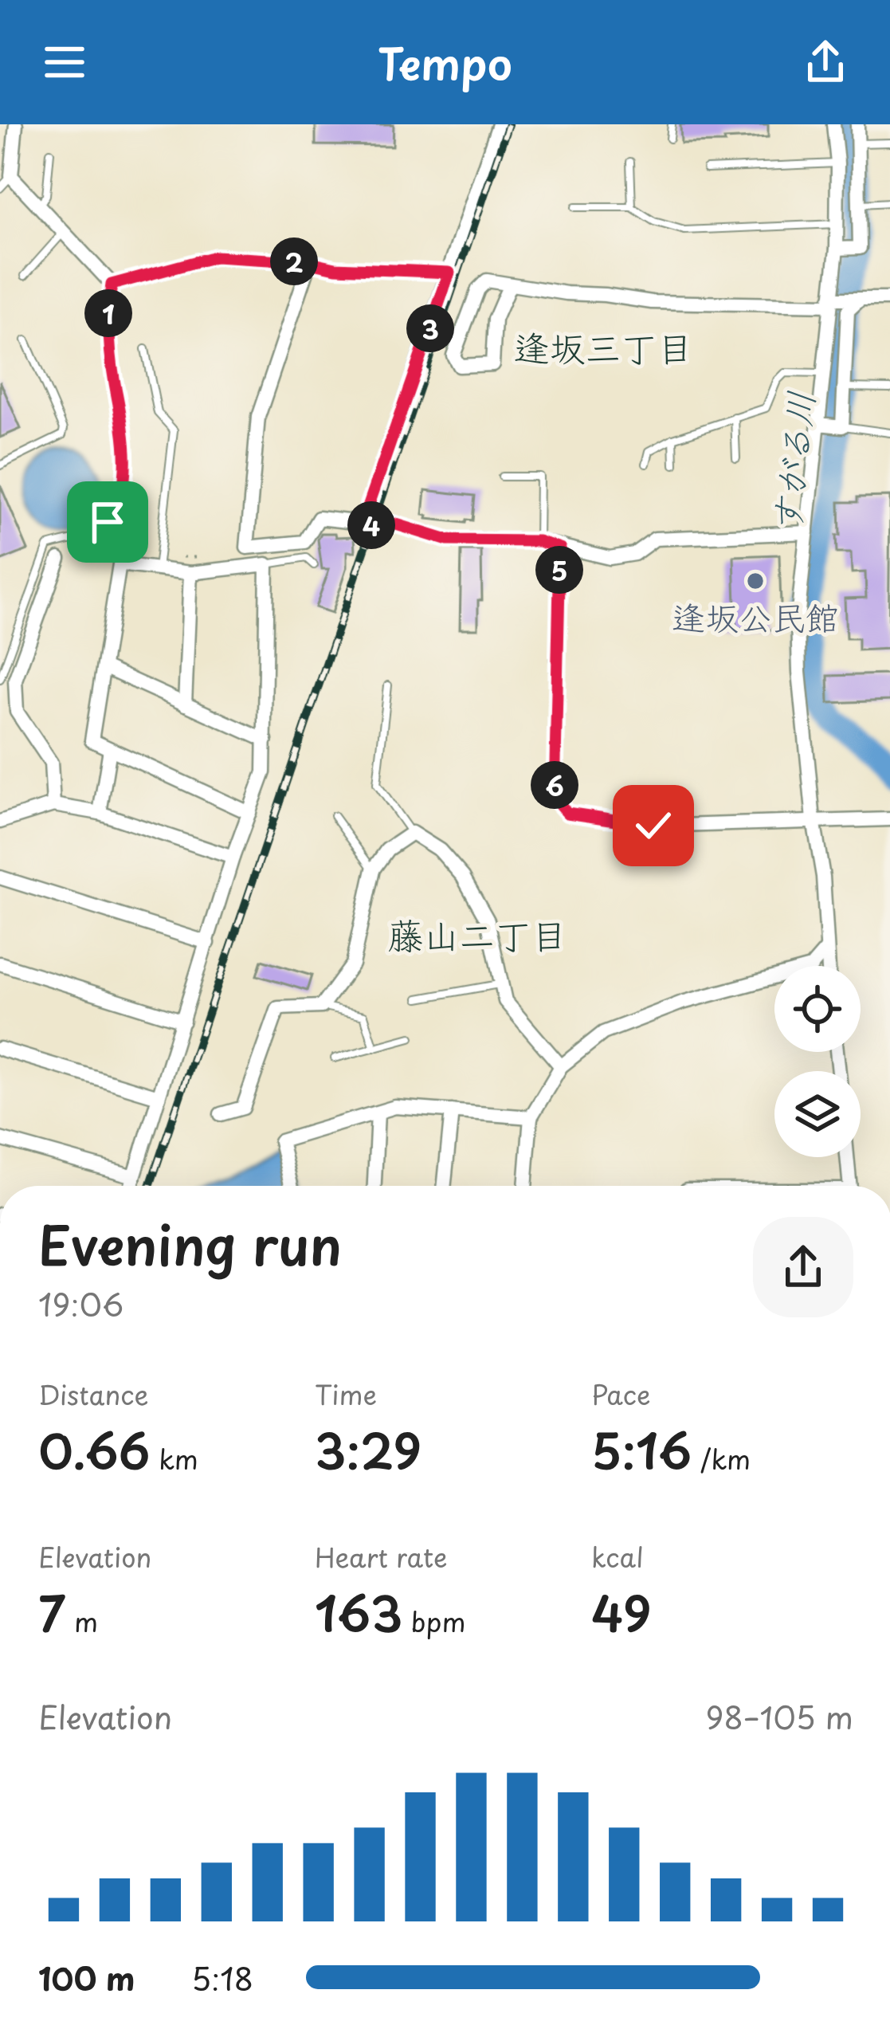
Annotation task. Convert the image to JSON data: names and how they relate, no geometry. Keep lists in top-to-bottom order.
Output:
{
  "districts": ["逢坂三丁目", "藤山二丁目"],
  "water": ["すがる川"],
  "places": ["逢坂公民館"],
  "page": {
    "header": "Tempo",
    "pins": [
      "2",
      "1",
      "3",
      "4",
      "5",
      "6"
    ],
    "heading": ["Evening run", "19:06"],
    "stats": [
      ["Distance", "0.66 km"],
      ["Time", "3:29"],
      ["Pace", "5:16 /km"],
      ["Elevation", "7 m"],
      ["Heart rate", "163 bpm"],
      ["kcal", "49"]
    ],
    "chart": ["Elevation", "98–105 m"],
    "list": [
      {
        "name": "100 m",
        "note": "5:18"
      }
    ]
  }
}
